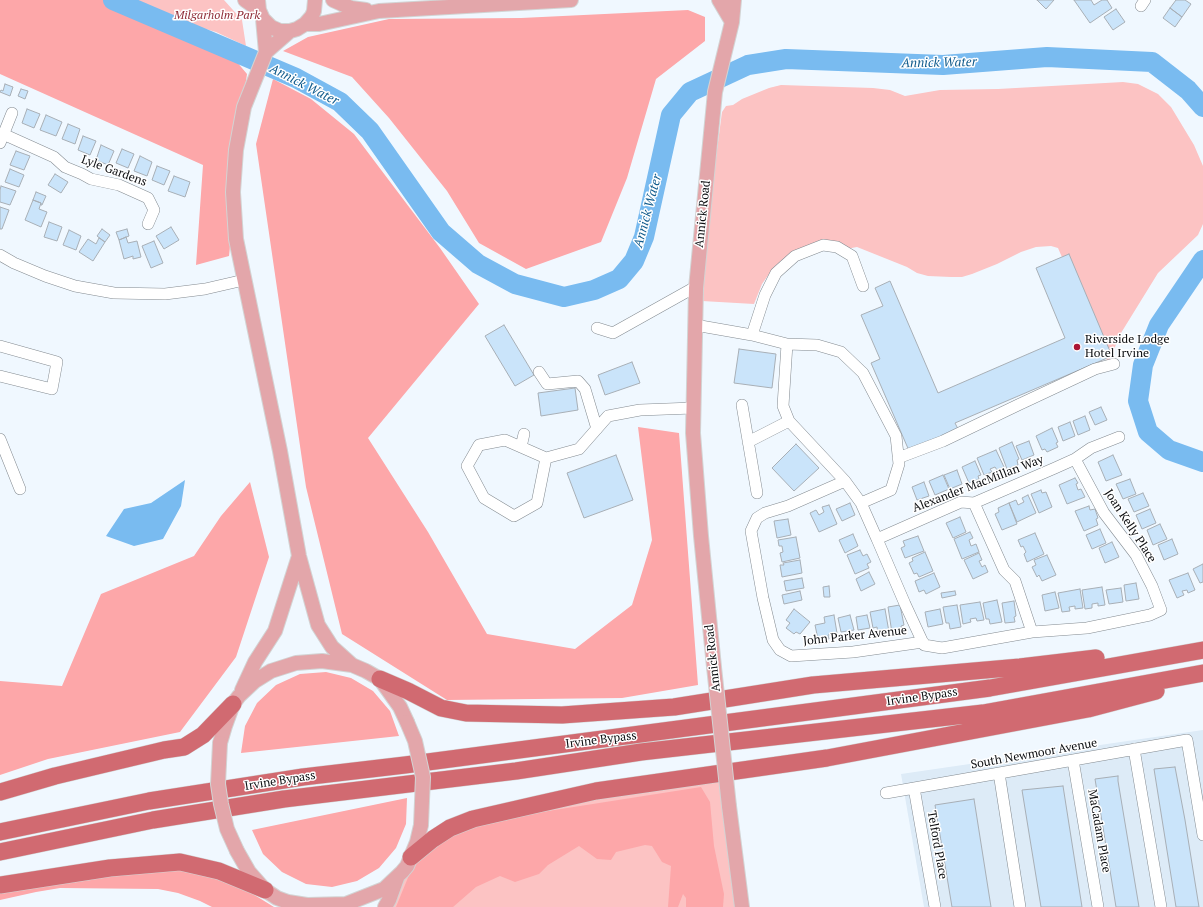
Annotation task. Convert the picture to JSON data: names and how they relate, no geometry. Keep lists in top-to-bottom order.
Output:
{
  "streets": {
    "highway": ["Irvine Bypass"],
    "main road": ["Annick Road"],
    "street": [
      "Lyle Gardens",
      "Alexander MacMillan Way",
      "Joan Kelly Place",
      "John Parker Avenue",
      "South Newmoor Avenue",
      "MaCadam Place",
      "Telford Place"
    ]
  },
  "crossings": [
    ["Alexander MacMillan Way", "Joan Kelly Place"],
    ["Joan Kelly Place", "John Parker Avenue"],
    ["South Newmoor Avenue", "MaCadam Place"],
    ["South Newmoor Avenue", "Telford Place"]
  ],
  "water": ["Annick Water"],
  "parks": ["Milgarholm Park"],
  "places": ["Riverside Lodge Hotel Irvine"]
}
